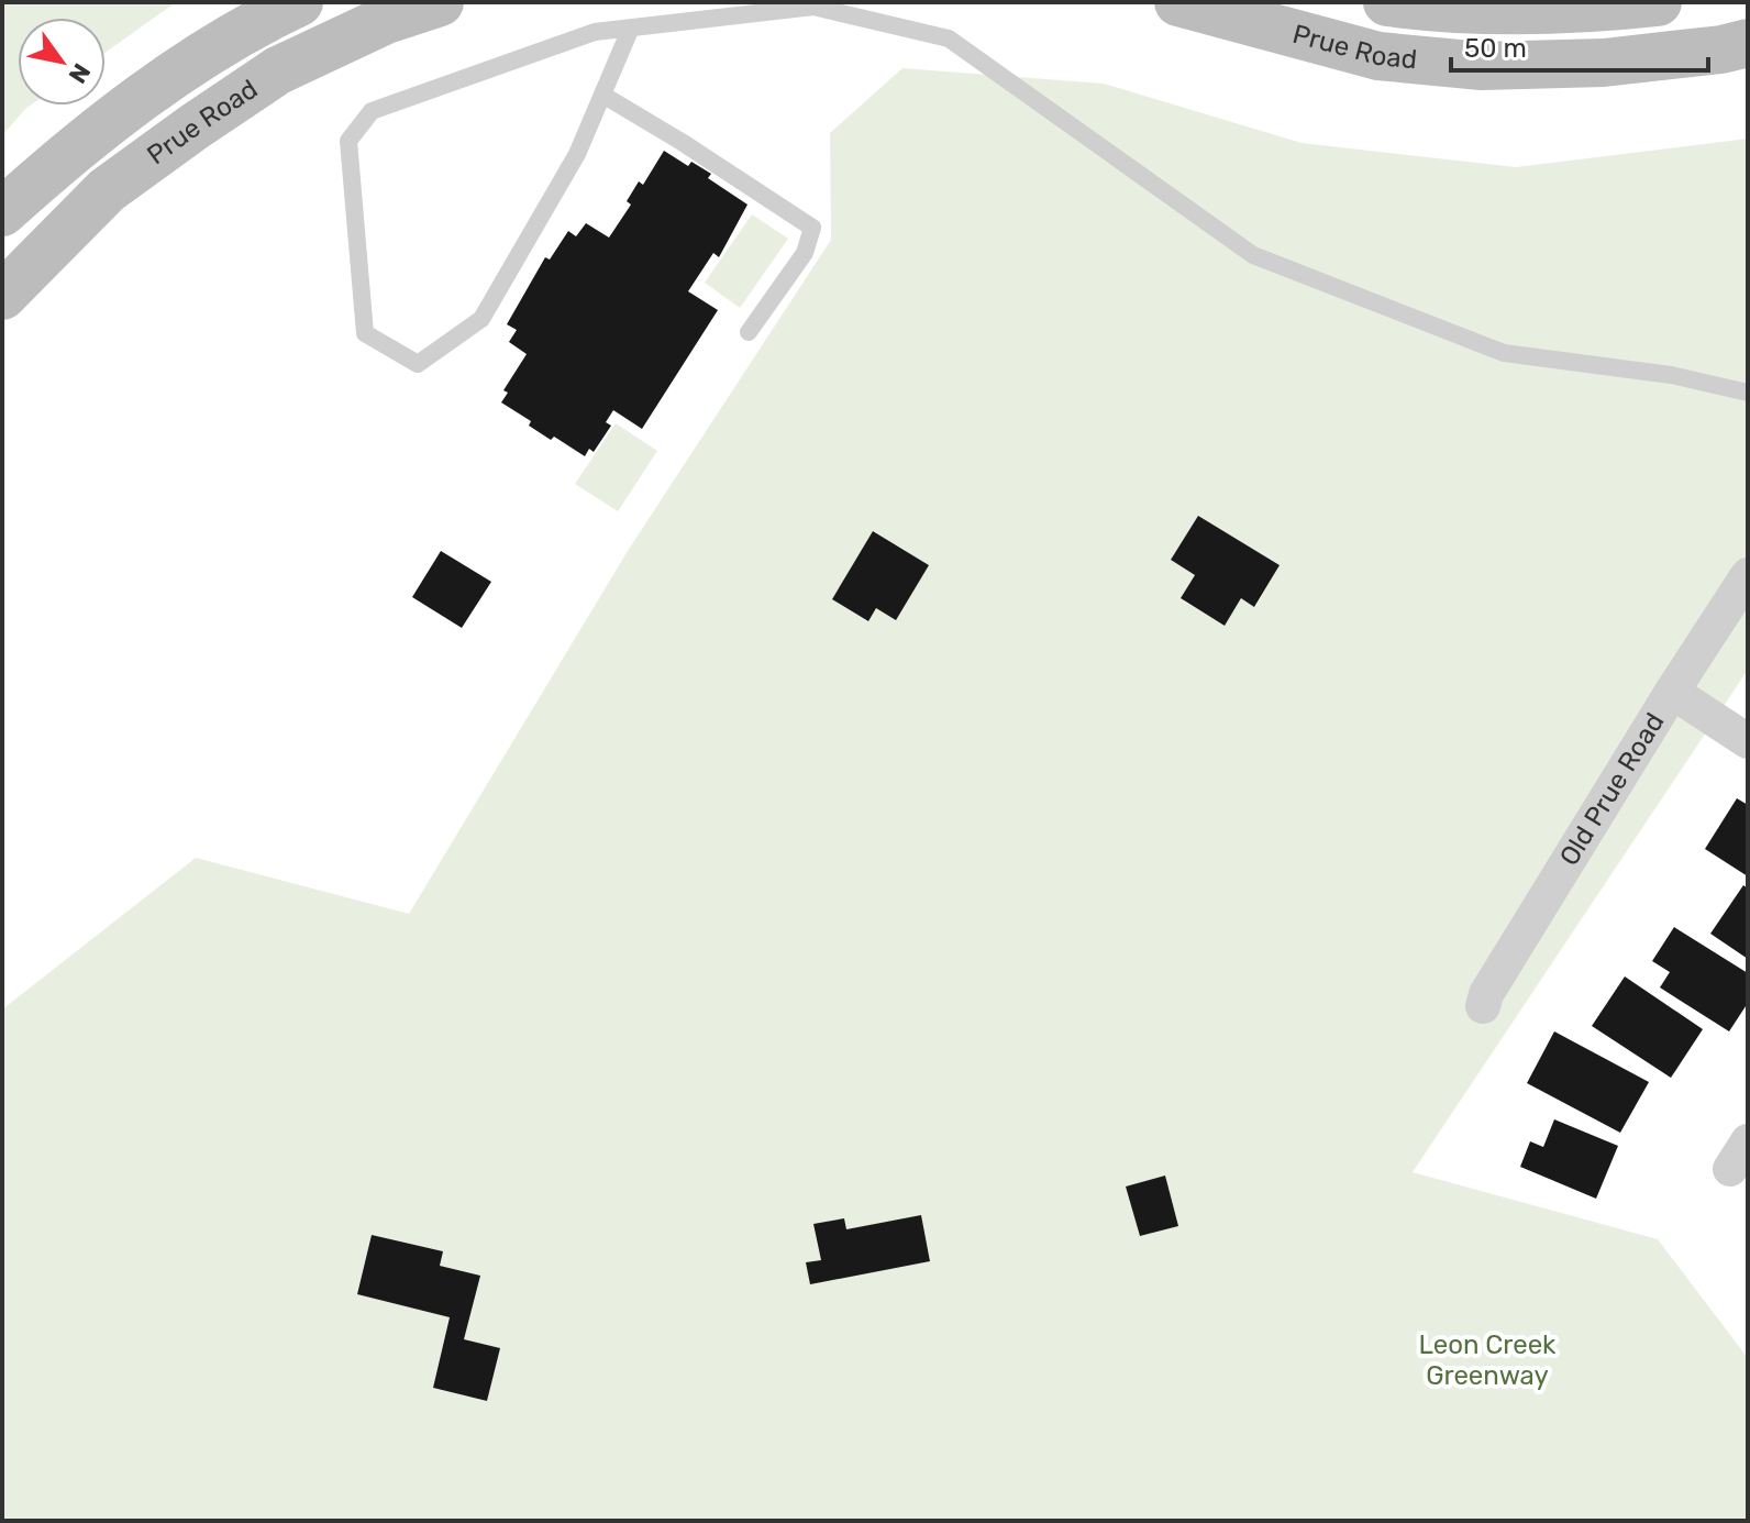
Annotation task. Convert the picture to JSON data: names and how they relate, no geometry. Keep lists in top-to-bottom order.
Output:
{
  "streets": {
    "main road": ["Prue Road"],
    "street": ["Old Prue Road"]
  },
  "parks": ["Leon Creek Greenway"],
  "scale_bar": "50 m",
  "north": "bottom right"
}
